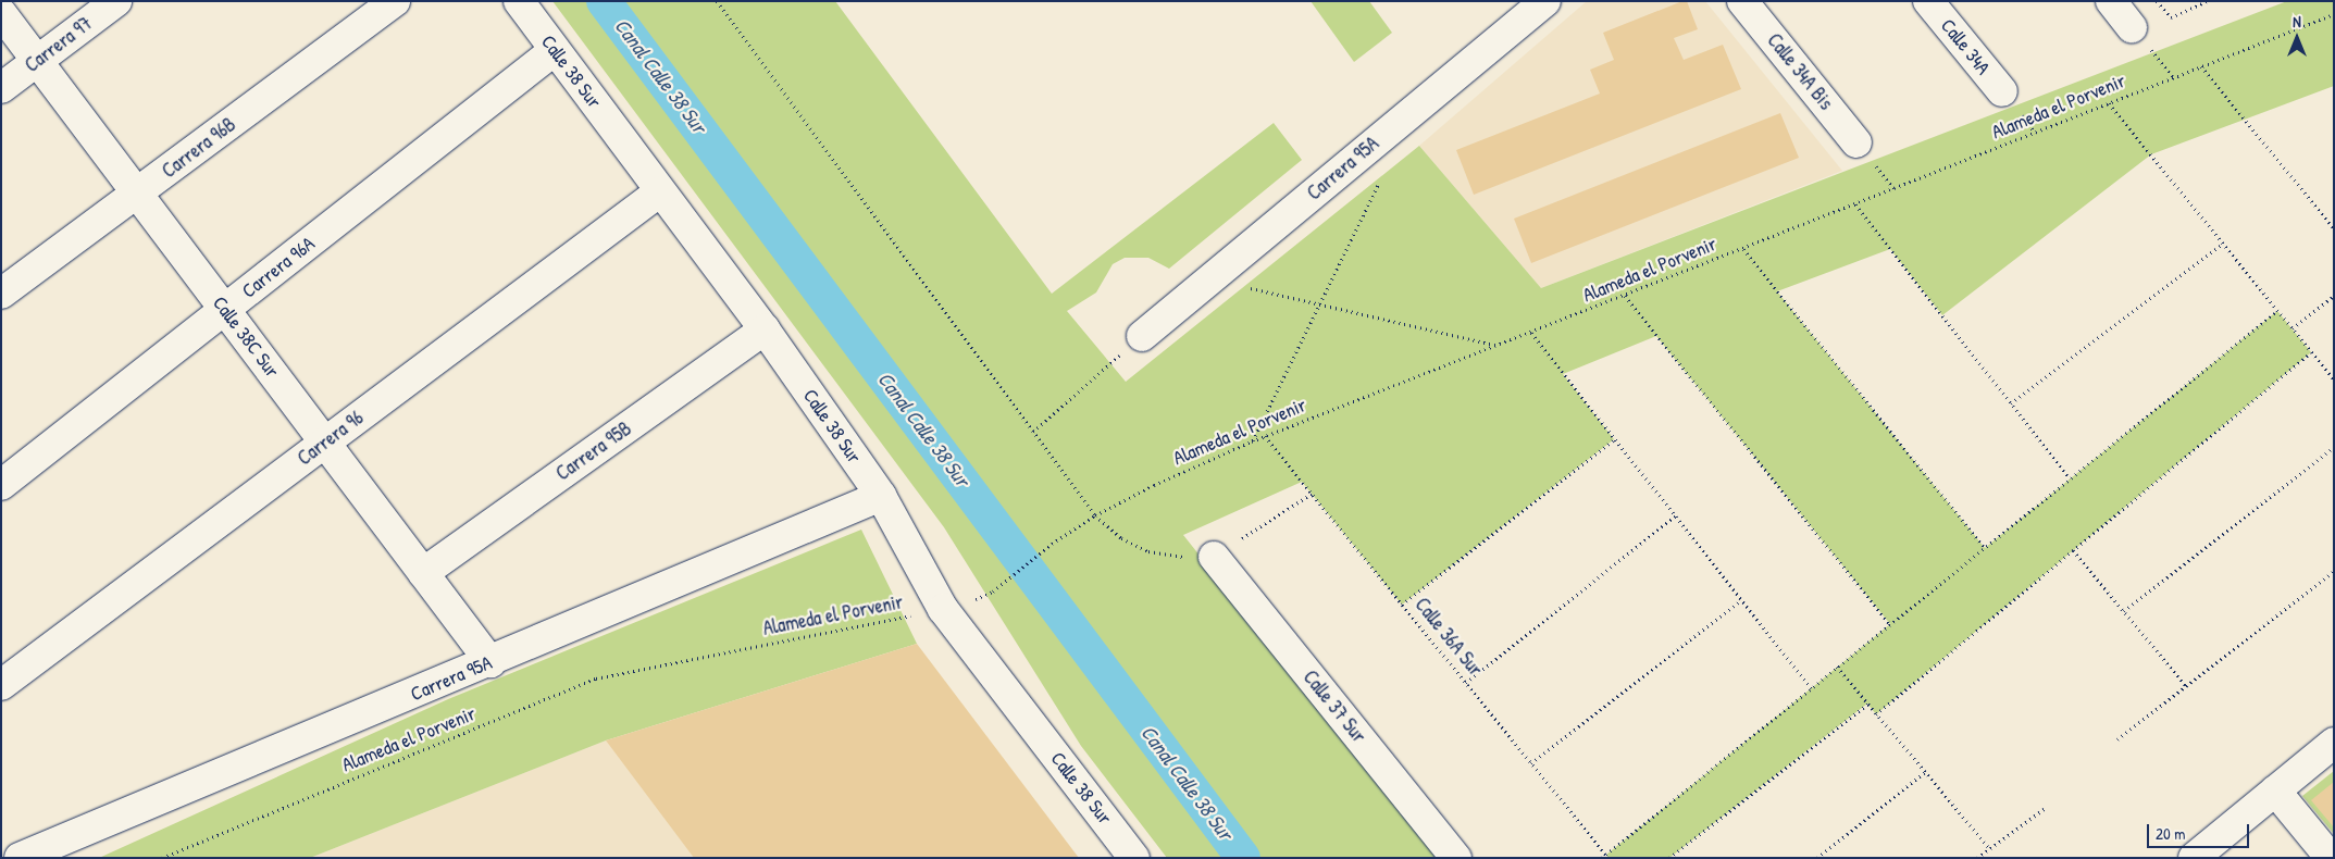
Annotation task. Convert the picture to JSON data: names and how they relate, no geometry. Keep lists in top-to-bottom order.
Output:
{
  "streets": {
    "street": [
      "Carrera 97",
      "Calle 34A",
      "Calle 38 Sur",
      "Calle 34A Bis",
      "Carrera 96B",
      "Carrera 95A",
      "Carrera 96A",
      "Calle 38C Sur",
      "Carrera 96",
      "Carrera 95B",
      "Calle 37 Sur"
    ],
    "path": ["Alameda el Porvenir", "Calle 36A Sur"]
  },
  "crossings": [
    ["Carrera 97", "Calle 38C Sur"],
    ["Calle 38 Sur", "Alameda el Porvenir"],
    ["Calle 38 Sur", "Carrera 95A"],
    ["Calle 38 Sur", "Carrera 96A"],
    ["Calle 38 Sur", "Carrera 96"],
    ["Calle 38 Sur", "Carrera 95B"],
    ["Alameda el Porvenir", "Calle 36A Sur"],
    ["Carrera 96B", "Calle 38C Sur"],
    ["Carrera 95A", "Calle 38C Sur"],
    ["Carrera 96A", "Calle 38C Sur"],
    ["Calle 38C Sur", "Carrera 96"],
    ["Calle 38C Sur", "Carrera 95B"]
  ],
  "water": ["Canal Calle 38 Sur"],
  "scale_bar": "20 m",
  "north": "top"
}
